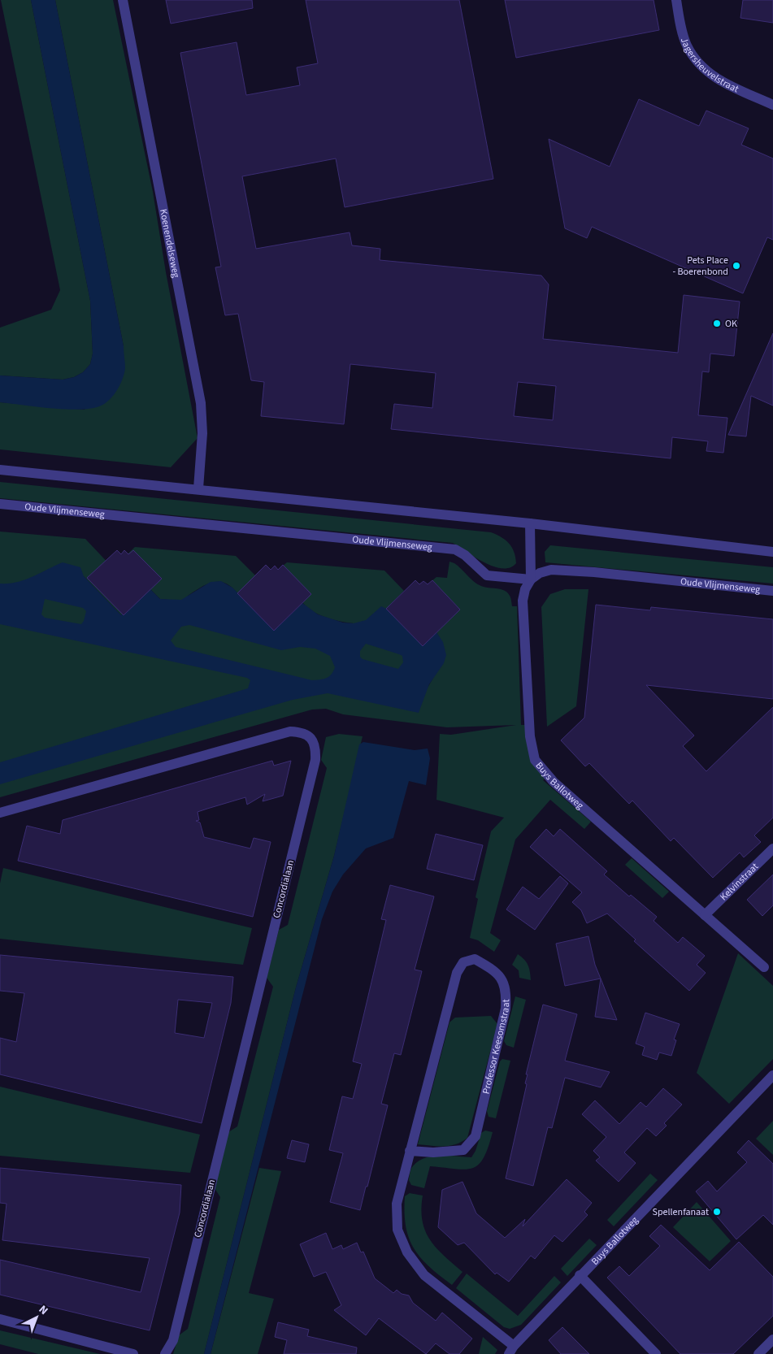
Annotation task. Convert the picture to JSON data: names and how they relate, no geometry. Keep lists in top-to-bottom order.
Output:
{
  "streets": {
    "street": [
      "Jagersheuvelstraat",
      "Koenendelseweg",
      "Oude Vlijmenseweg",
      "Buys Ballotweg",
      "Kelvinstraat",
      "Concordialaan",
      "Professor Keesomstraat"
    ]
  },
  "crossings": [
    ["Oude Vlijmenseweg", "Buys Ballotweg"],
    ["Buys Ballotweg", "Kelvinstraat"],
    ["Buys Ballotweg", "Professor Keesomstraat"]
  ],
  "places": ["Pets Place - Boerenbond", "OK", "Spellenfanaat"],
  "north": "top right"
}
